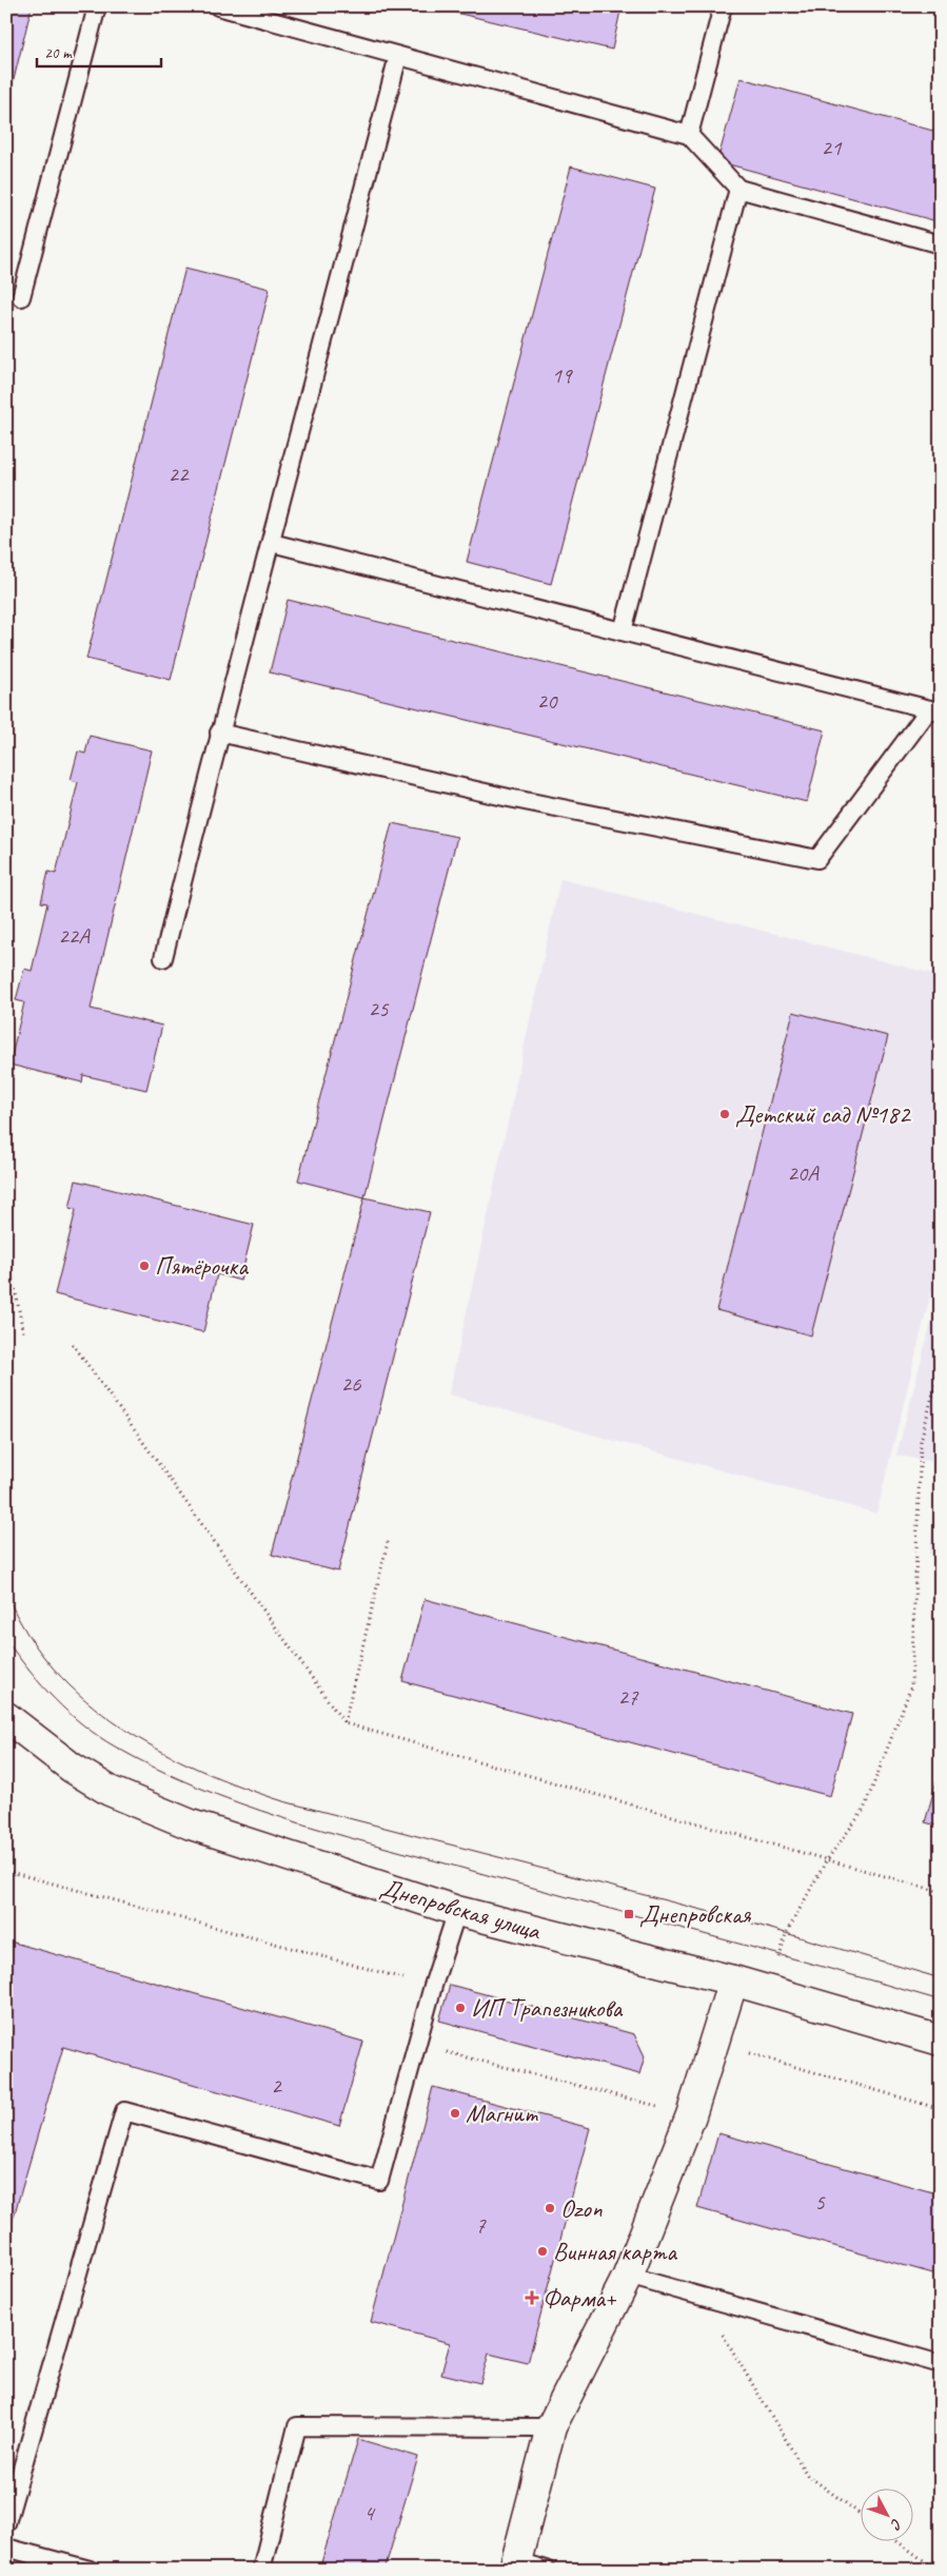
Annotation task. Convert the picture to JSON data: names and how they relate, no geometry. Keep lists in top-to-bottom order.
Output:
{
  "streets": {
    "street": ["Днепровская улица"]
  },
  "places": {
    "other": [
      "Детский сад №182",
      "Пятёрочка",
      "ИП Трапезникова",
      "Магнит",
      "Ozon",
      "Винная карта"
    ],
    "transit": ["Днепровская"],
    "health": ["Фарма+"]
  },
  "house_numbers": [
    "21",
    "19",
    "22",
    "20",
    "22А",
    "25",
    "20А",
    "26",
    "27",
    "2",
    "5",
    "7",
    "4"
  ],
  "scale_bar": "20 m",
  "north": "bottom right"
}
